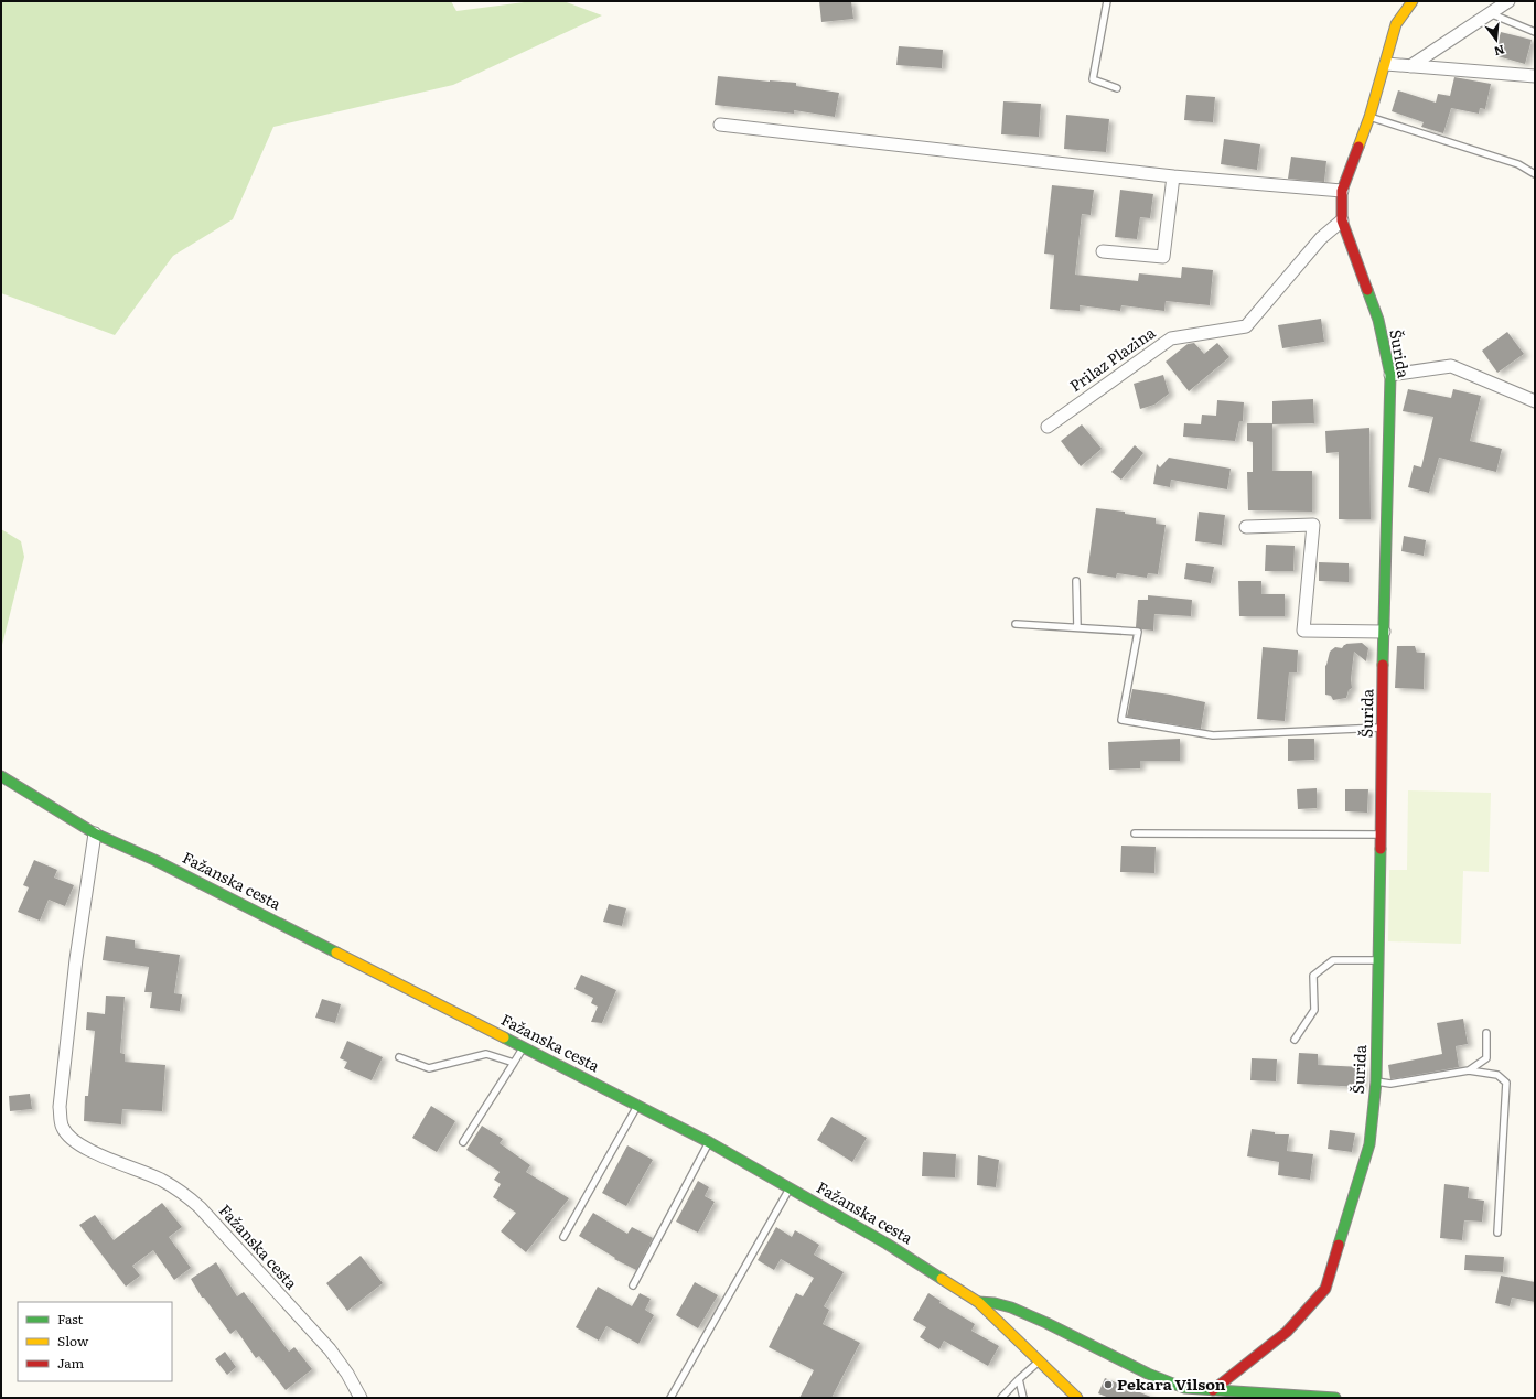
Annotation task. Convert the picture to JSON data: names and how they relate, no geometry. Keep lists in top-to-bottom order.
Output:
{
  "streets": {
    "street": ["Šurida", "Prilaz Plazina", "Fažanska cesta"]
  },
  "crossings": [
    ["Šurida", "Prilaz Plazina"],
    ["Šurida", "Fažanska cesta"]
  ],
  "places": ["Pekara Vilson"],
  "legend": ["Fast", "Slow", "Jam"],
  "north": "bottom"
}
